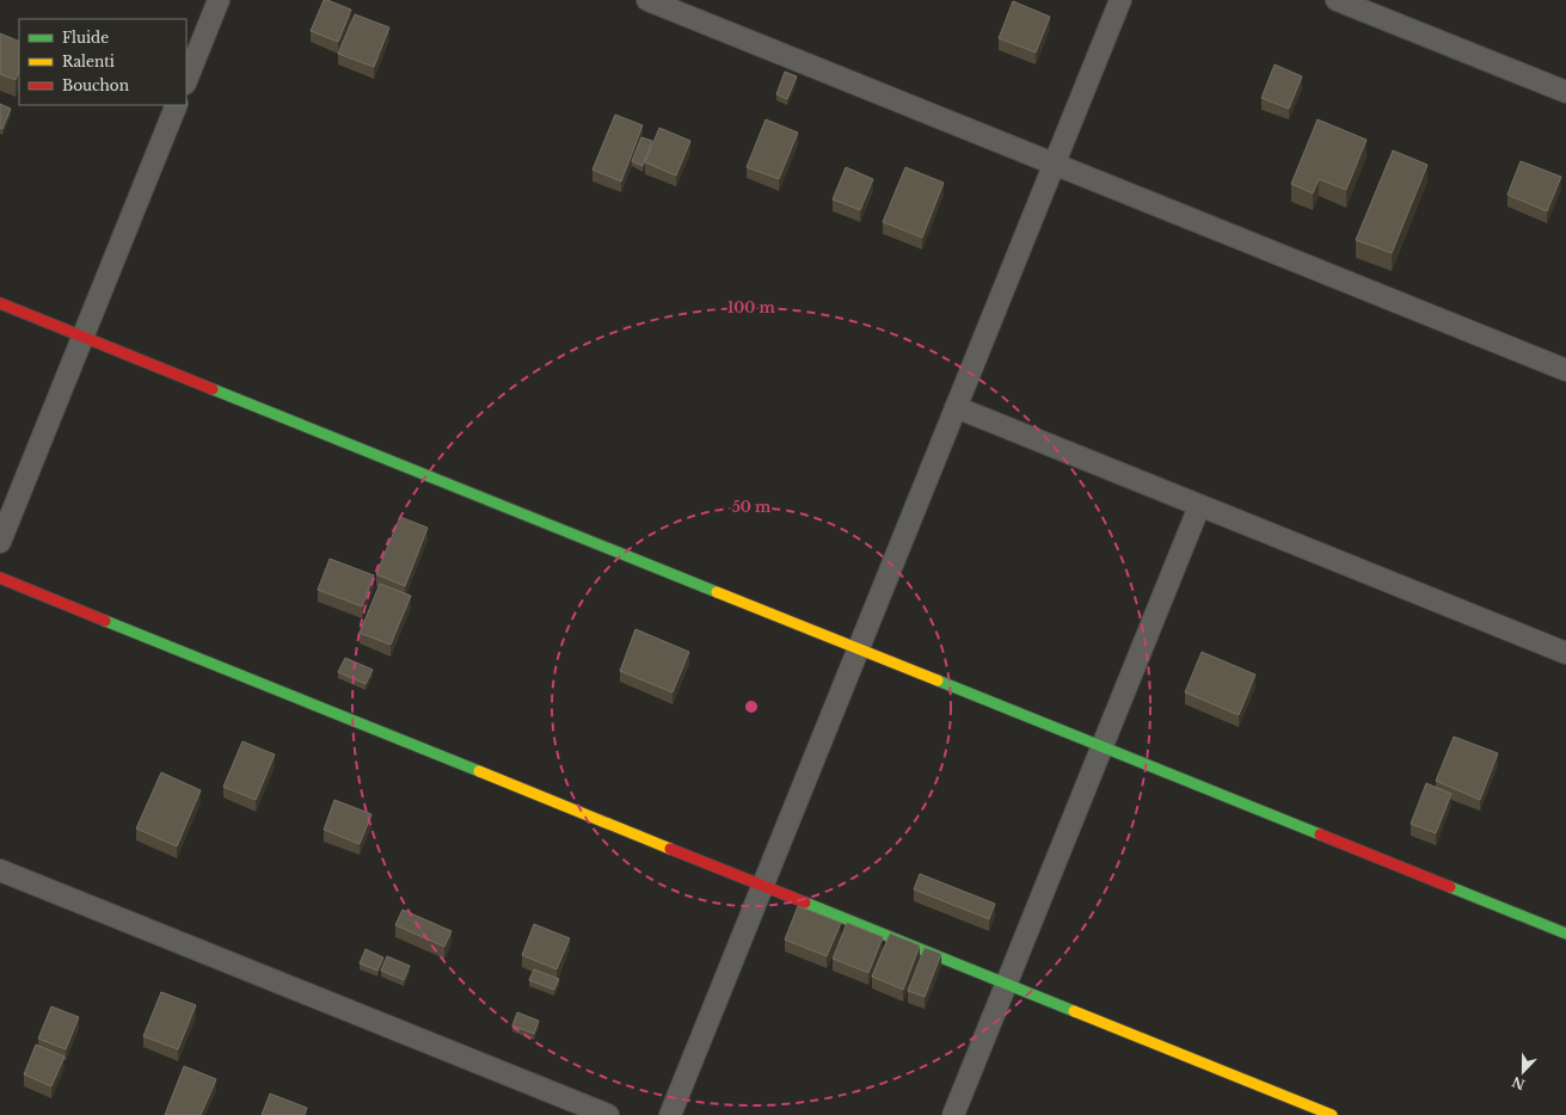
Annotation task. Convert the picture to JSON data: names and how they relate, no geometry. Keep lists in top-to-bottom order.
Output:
{
  "legend": ["Fluide", "Ralenti", "Bouchon"],
  "north": "bottom",
  "rings": ["100 m", "50 m"]
}
